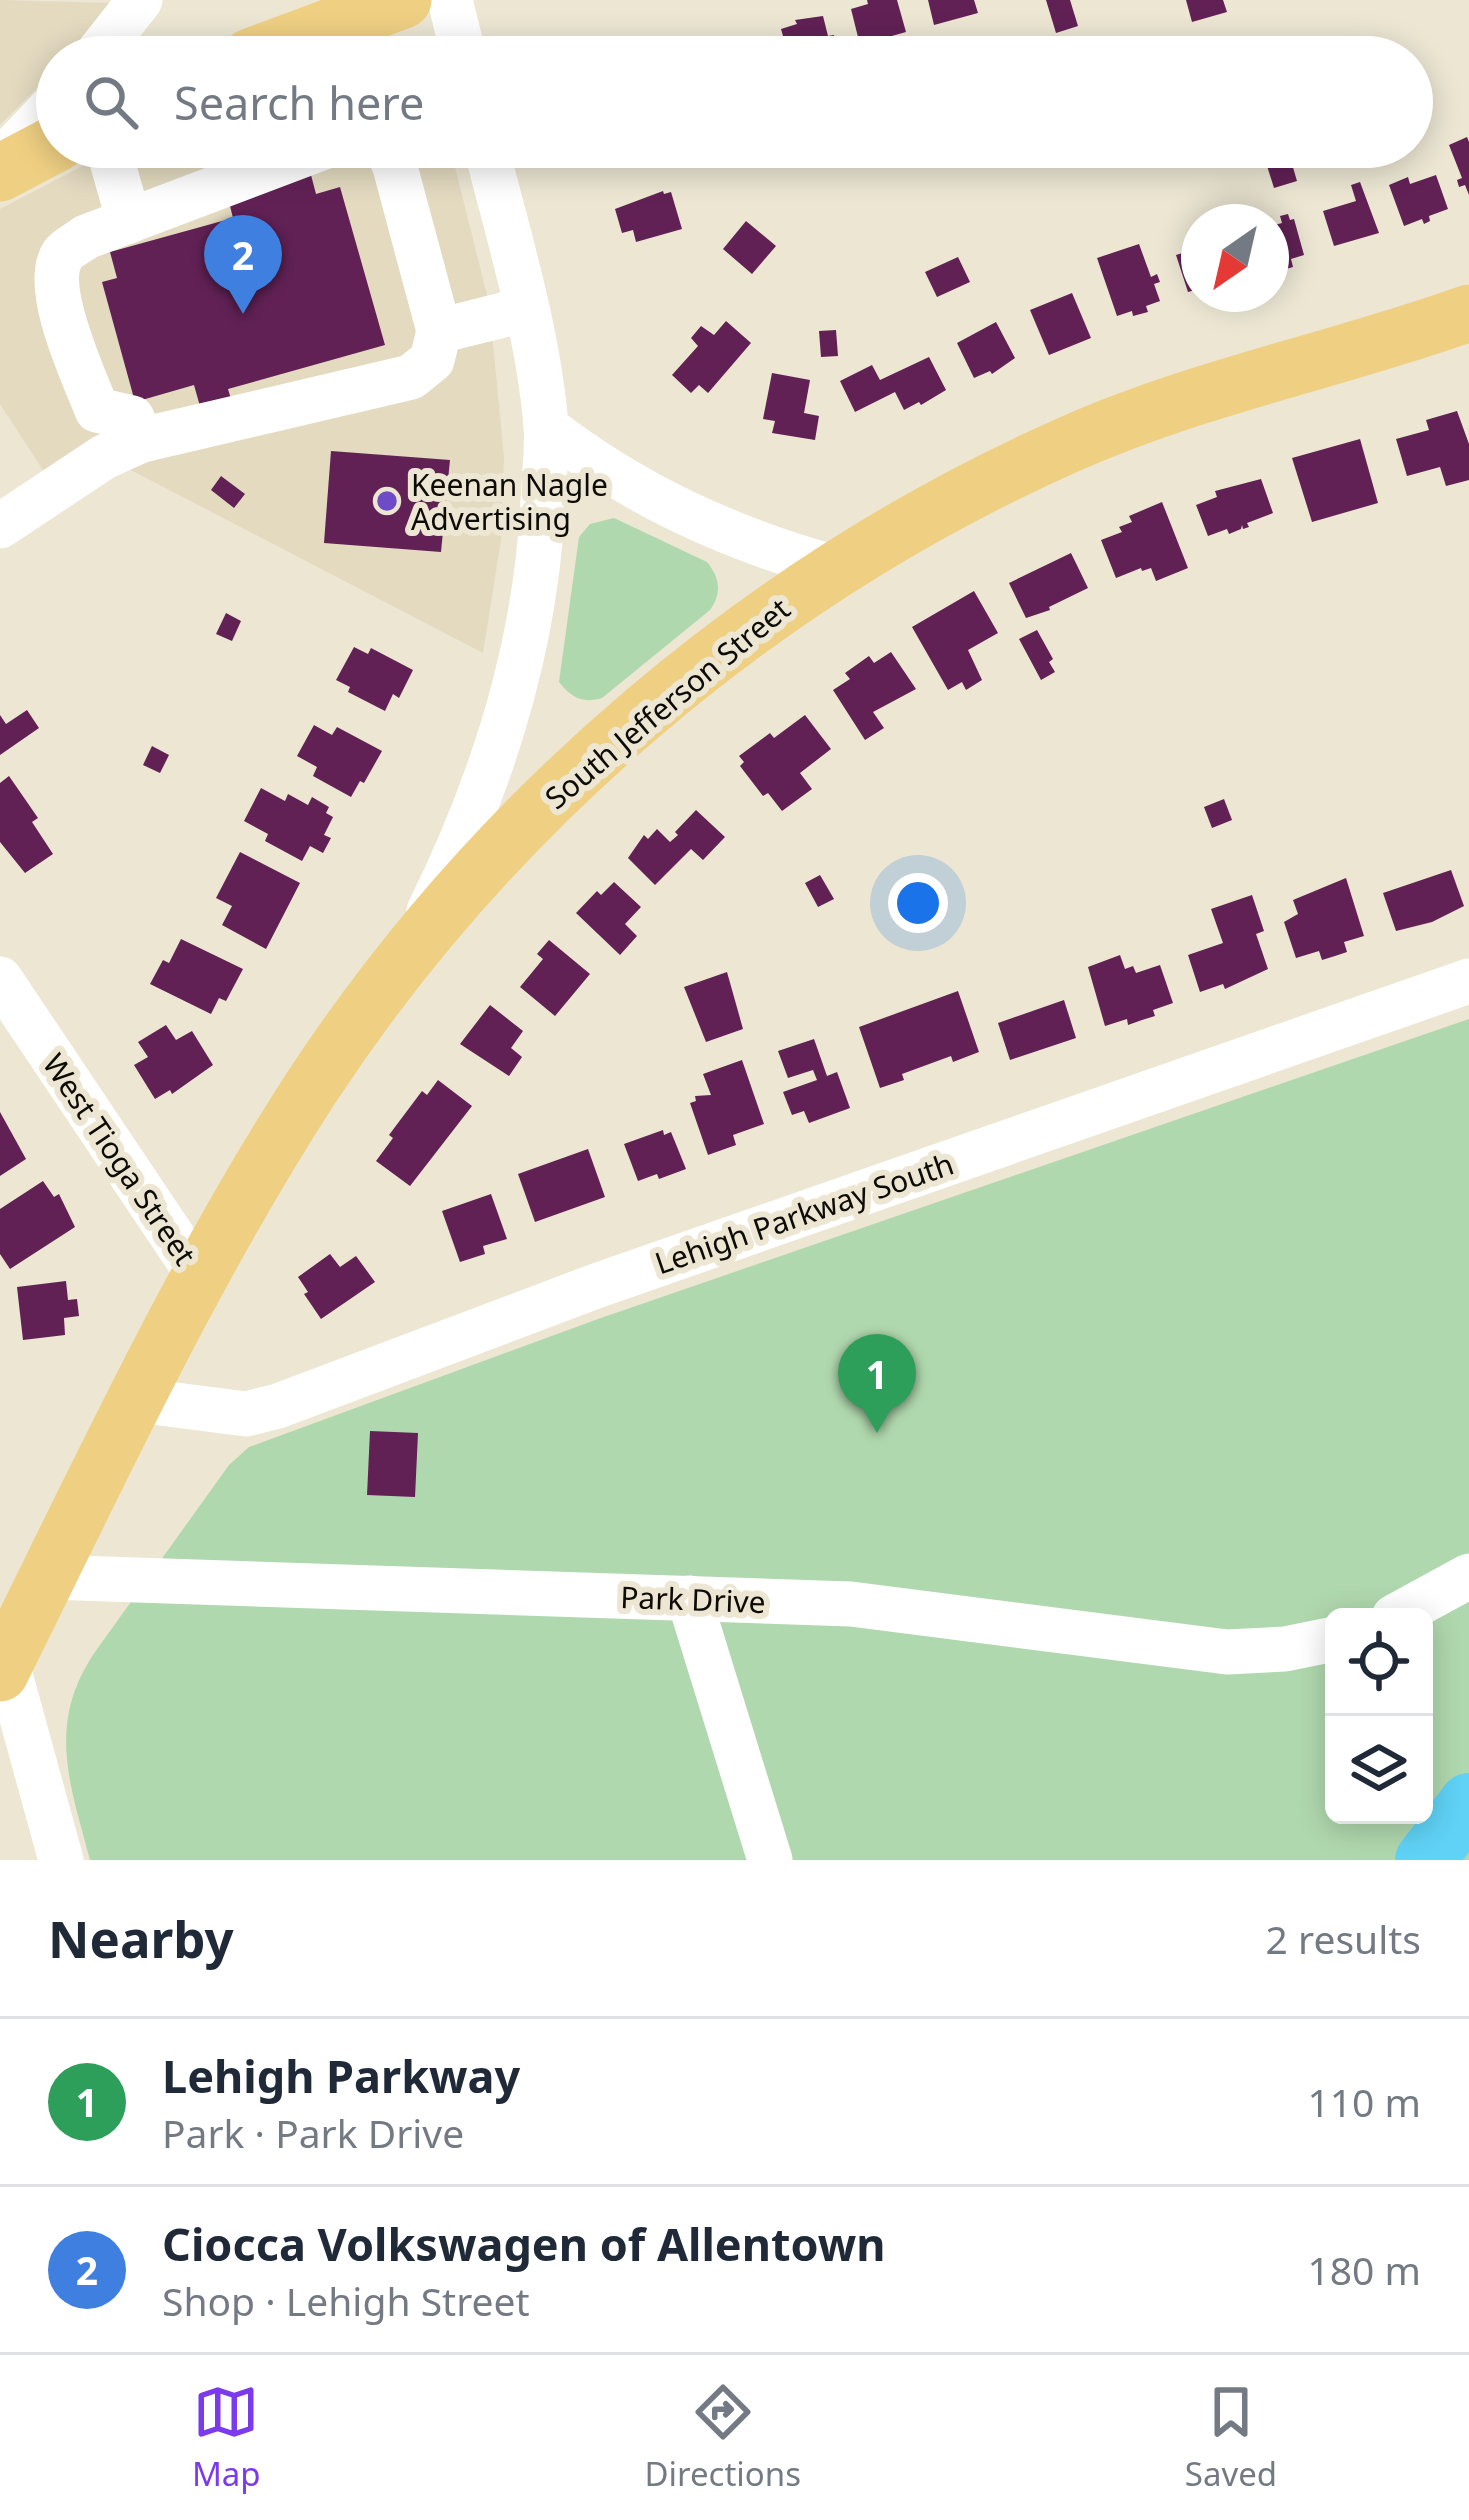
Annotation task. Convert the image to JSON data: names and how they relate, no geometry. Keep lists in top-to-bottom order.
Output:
{
  "streets": {
    "main road": ["South Jefferson Street"],
    "street": ["West Tioga Street", "Lehigh Parkway South", "Park Drive"]
  },
  "crossings": [
    ["South Jefferson Street", "West Tioga Street"],
    ["South Jefferson Street", "Lehigh Parkway South"],
    ["South Jefferson Street", "Park Drive"]
  ],
  "places": ["Keenan Nagle Advertising"],
  "north": "bottom left",
  "page": {
    "search": "Search here",
    "pins": ["2", "1"],
    "heading": ["Nearby", "2 results"],
    "list": [
      {
        "mark": "1",
        "name": "Lehigh Parkway",
        "note": "Park · Park Drive",
        "value": "110 m"
      },
      {
        "mark": "2",
        "name": "Ciocca Volkswagen of Allentown",
        "note": "Shop · Lehigh Street",
        "value": "180 m"
      }
    ],
    "nav": ["Map", "Directions", "Saved"]
  }
}
